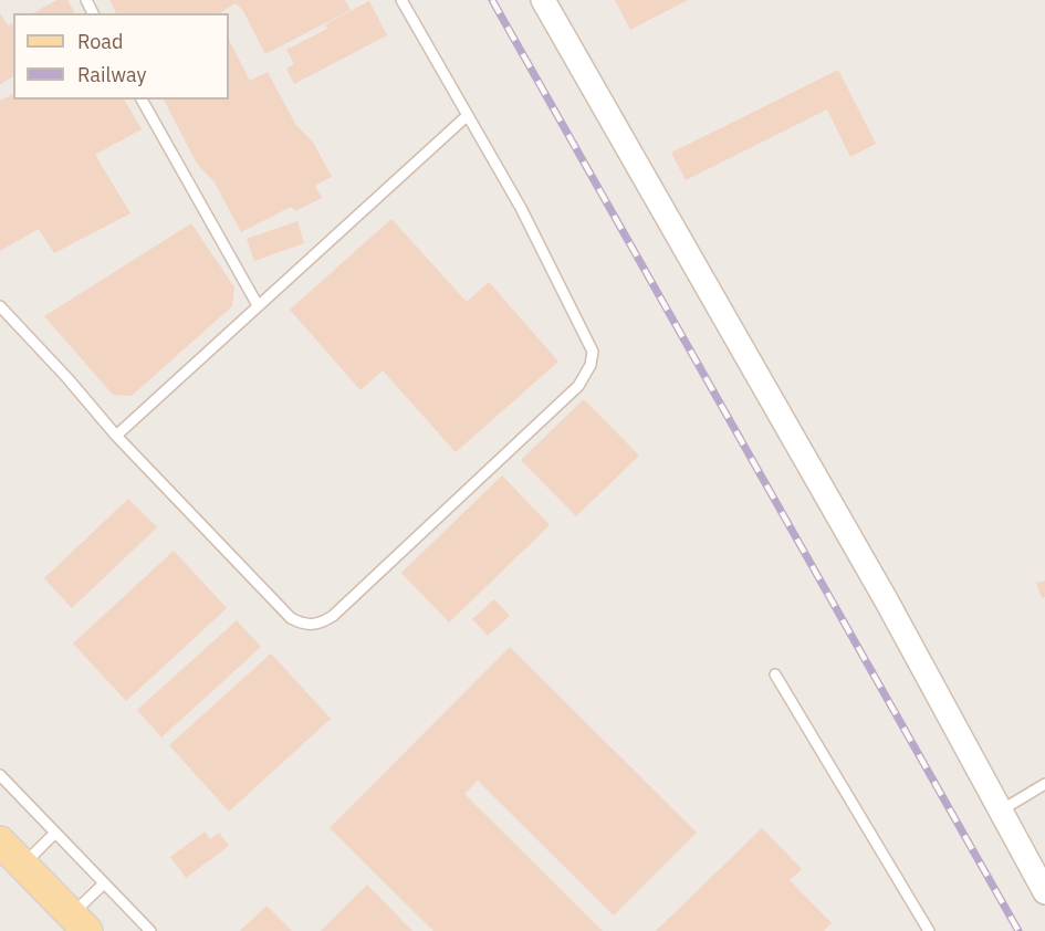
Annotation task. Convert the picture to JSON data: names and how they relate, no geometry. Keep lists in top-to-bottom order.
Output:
{
  "legend": ["Road", "Railway"]
}
